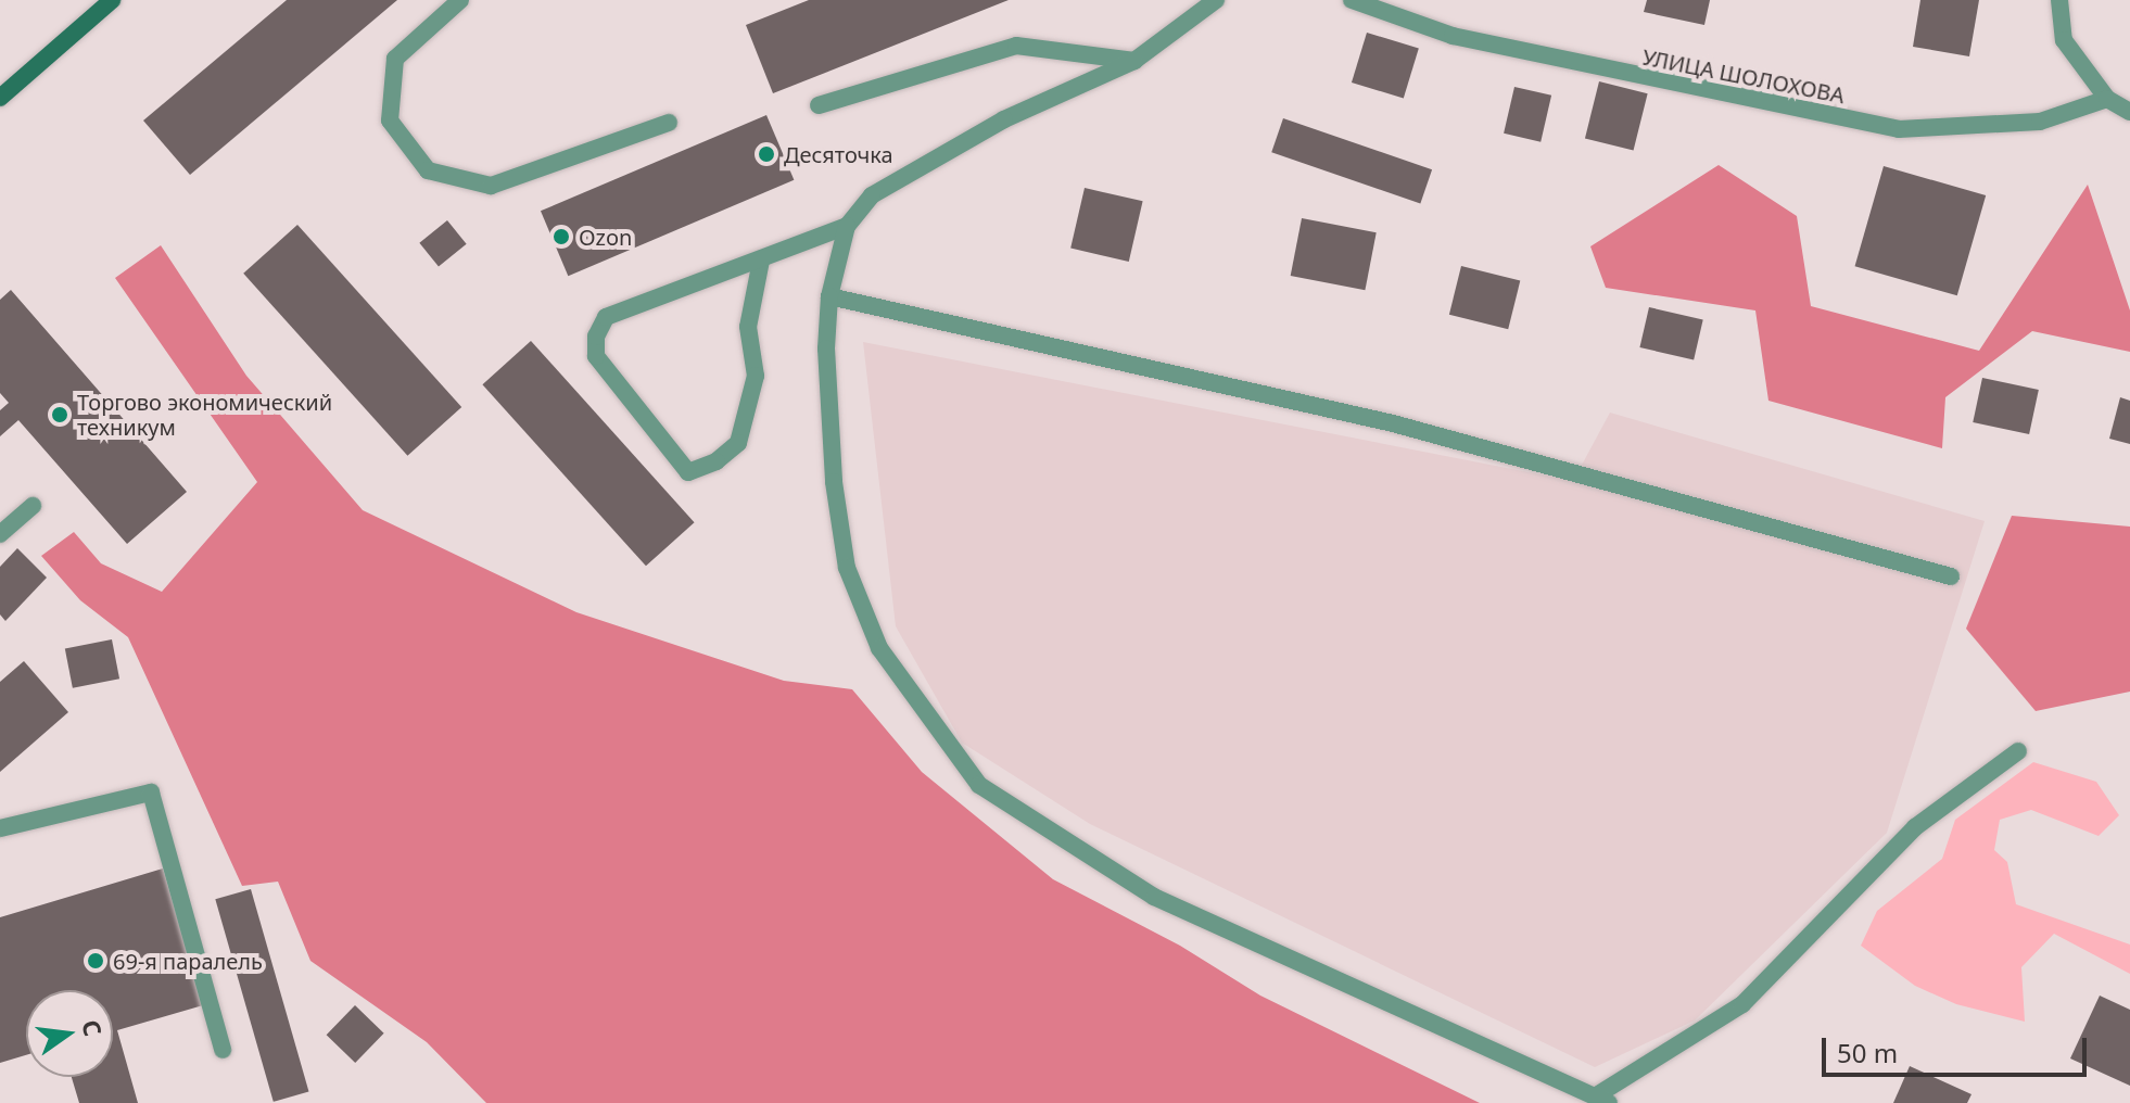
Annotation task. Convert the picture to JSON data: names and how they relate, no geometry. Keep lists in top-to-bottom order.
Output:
{
  "streets": {
    "street": ["УЛИЦА ШОЛОХОВА"]
  },
  "places": [
    "Десяточка",
    "Ozon",
    "Торгово экономический техникум",
    "69-я паралель"
  ],
  "scale_bar": "50 m",
  "north": "right"
}
